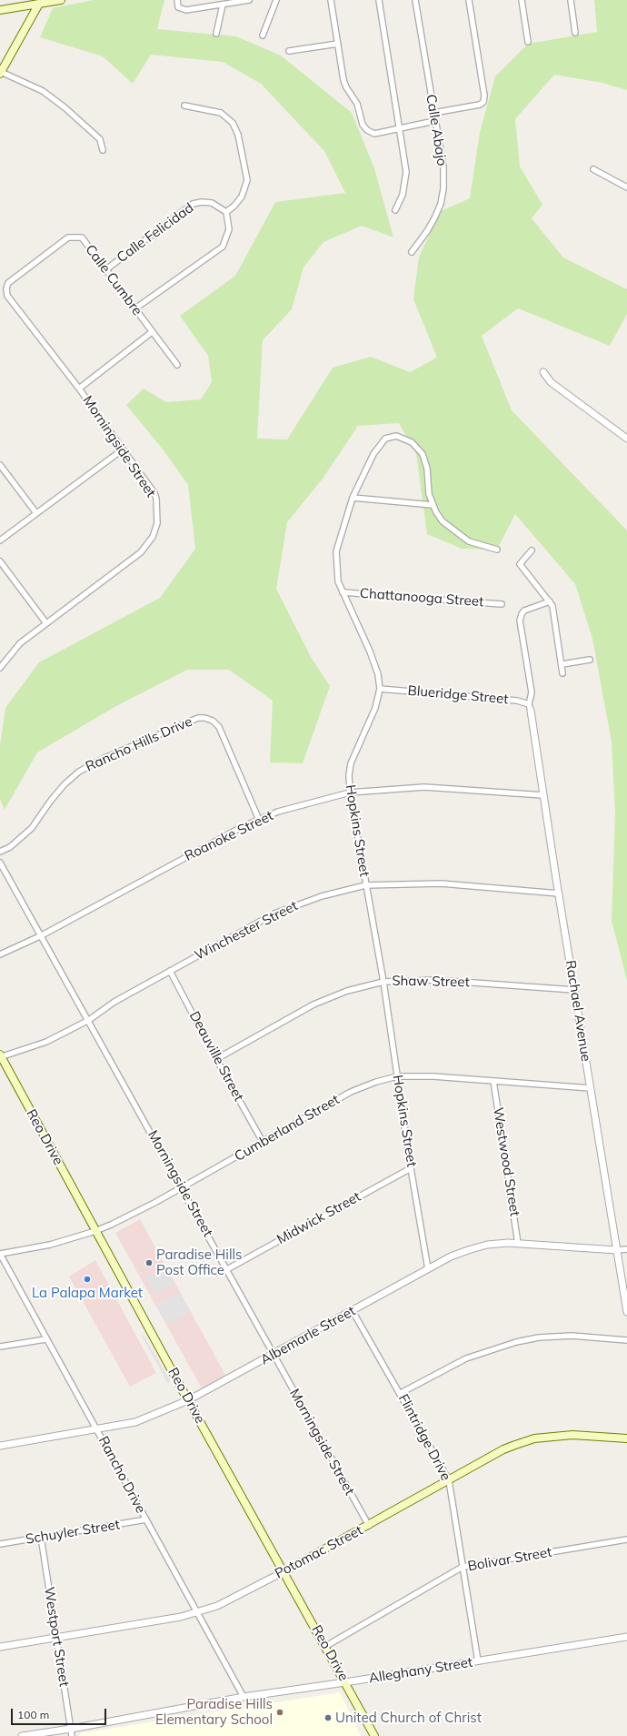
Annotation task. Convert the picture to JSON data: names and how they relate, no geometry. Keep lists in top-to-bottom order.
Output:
{
  "streets": {
    "main road": ["Reo Drive", "Potomac Street"],
    "street": [
      "Calle Abajo",
      "Calle Felicidad",
      "Calle Cumbre",
      "Morningside Street",
      "Chattanooga Street",
      "Blueridge Street",
      "Rancho Hills Drive",
      "Hopkins Street",
      "Roanoke Street",
      "Winchester Street",
      "Shaw Street",
      "Rachael Avenue",
      "Deauville Street",
      "Cumberland Street",
      "Westwood Street",
      "Midwick Street",
      "Albemarle Street",
      "Flintridge Drive",
      "Rancho Drive",
      "Schuyler Street",
      "Bolivar Street",
      "Westport Street",
      "Alleghany Street"
    ]
  },
  "crossings": [
    ["Calle Felicidad", "Calle Cumbre"],
    ["Calle Cumbre", "Morningside Street"],
    ["Morningside Street", "Roanoke Street"],
    ["Morningside Street", "Winchester Street"],
    ["Morningside Street", "Cumberland Street"],
    ["Morningside Street", "Midwick Street"],
    ["Morningside Street", "Albemarle Street"],
    ["Morningside Street", "Potomac Street"],
    ["Chattanooga Street", "Hopkins Street"],
    ["Blueridge Street", "Hopkins Street"],
    ["Blueridge Street", "Rachael Avenue"],
    ["Rancho Hills Drive", "Roanoke Street"],
    ["Hopkins Street", "Roanoke Street"],
    ["Hopkins Street", "Winchester Street"],
    ["Hopkins Street", "Shaw Street"],
    ["Hopkins Street", "Cumberland Street"],
    ["Hopkins Street", "Midwick Street"],
    ["Hopkins Street", "Albemarle Street"],
    ["Roanoke Street", "Rachael Avenue"],
    ["Winchester Street", "Rachael Avenue"],
    ["Winchester Street", "Deauville Street"],
    ["Winchester Street", "Reo Drive"],
    ["Shaw Street", "Rachael Avenue"],
    ["Shaw Street", "Deauville Street"],
    ["Rachael Avenue", "Cumberland Street"],
    ["Rachael Avenue", "Albemarle Street"],
    ["Deauville Street", "Cumberland Street"],
    ["Cumberland Street", "Reo Drive"],
    ["Cumberland Street", "Westwood Street"],
    ["Cumberland Street", "Rancho Drive"],
    ["Reo Drive", "Albemarle Street"],
    ["Reo Drive", "Potomac Street"],
    ["Reo Drive", "Bolivar Street"],
    ["Reo Drive", "Alleghany Street"],
    ["Westwood Street", "Albemarle Street"],
    ["Albemarle Street", "Flintridge Drive"],
    ["Albemarle Street", "Rancho Drive"],
    ["Flintridge Drive", "Potomac Street"],
    ["Flintridge Drive", "Bolivar Street"],
    ["Flintridge Drive", "Alleghany Street"],
    ["Rancho Drive", "Schuyler Street"],
    ["Rancho Drive", "Potomac Street"],
    ["Rancho Drive", "Alleghany Street"],
    ["Schuyler Street", "Westport Street"],
    ["Potomac Street", "Westport Street"],
    ["Westport Street", "Alleghany Street"]
  ],
  "places": [
    "Paradise Hills Post Office",
    "La Palapa Market",
    "Paradise Hills Elementary School",
    "United Church of Christ"
  ],
  "scale_bar": "100 m"
}
